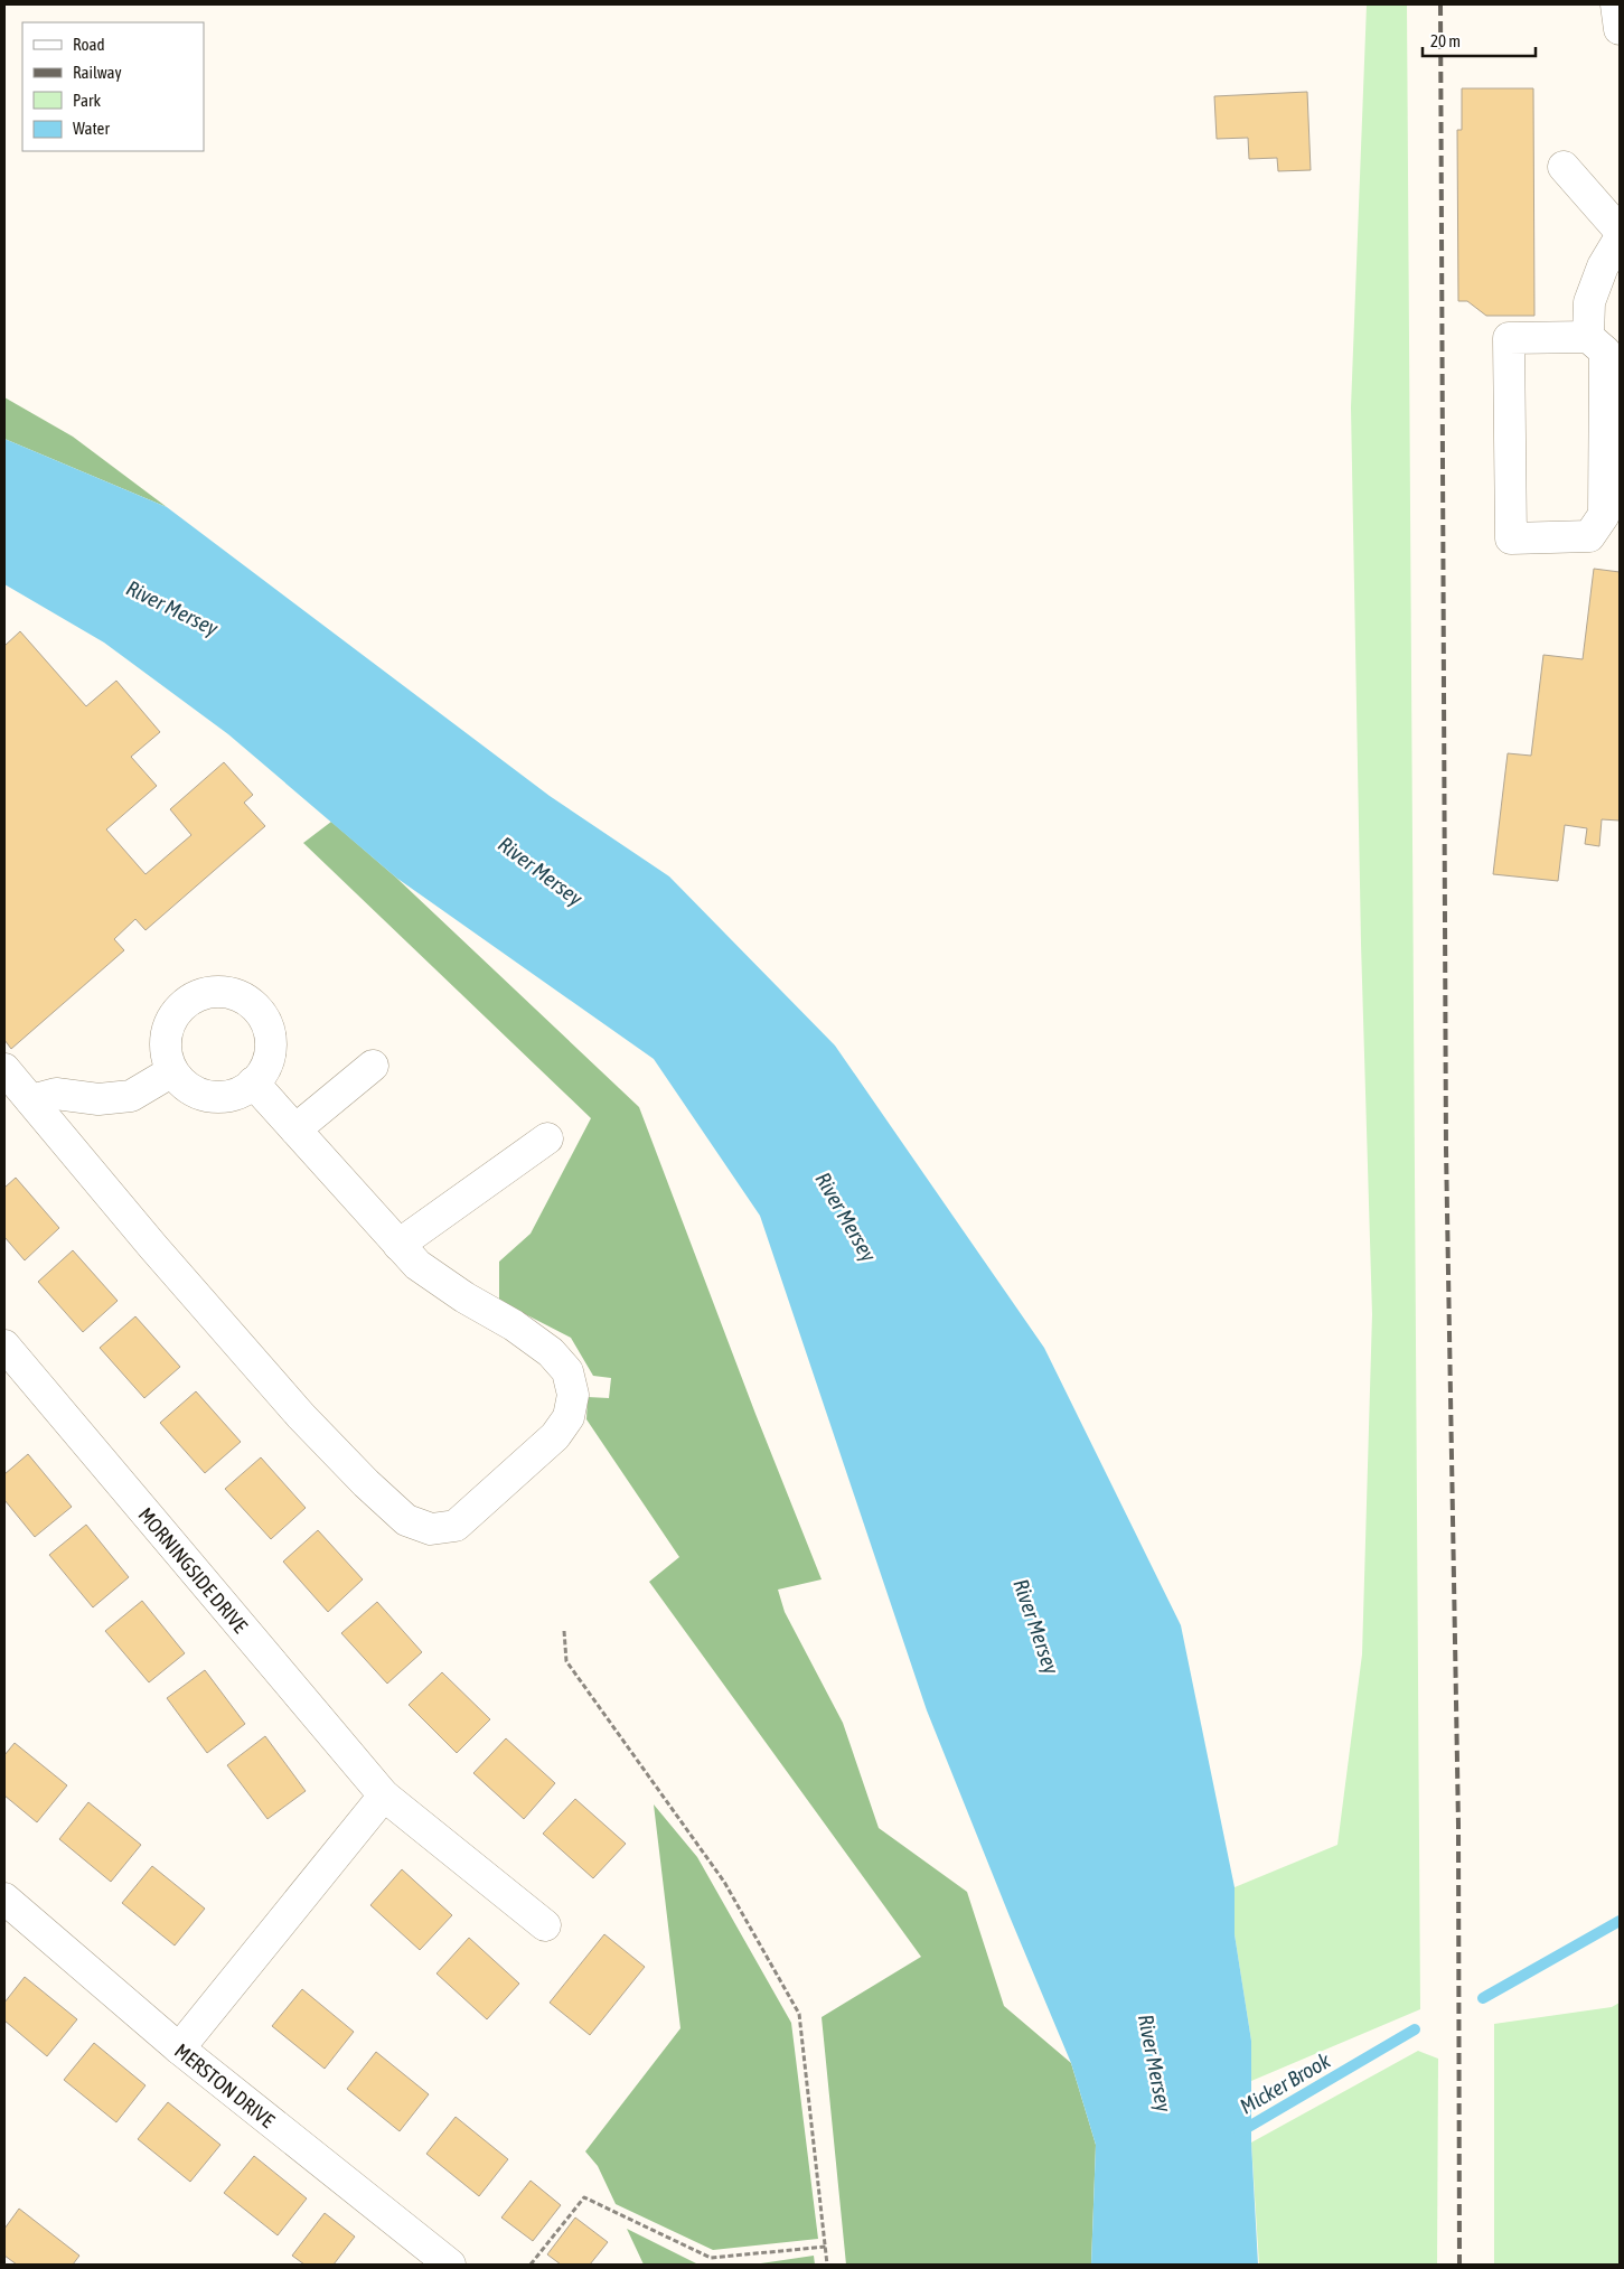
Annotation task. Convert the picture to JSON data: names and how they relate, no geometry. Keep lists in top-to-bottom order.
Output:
{
  "streets": {
    "street": ["MORNINGSIDE DRIVE", "MERSTON DRIVE"]
  },
  "water": ["River Mersey", "Micker Brook"],
  "legend": [
    "Road",
    "Railway",
    "Park",
    "Water"
  ],
  "scale_bar": "20 m"
}
